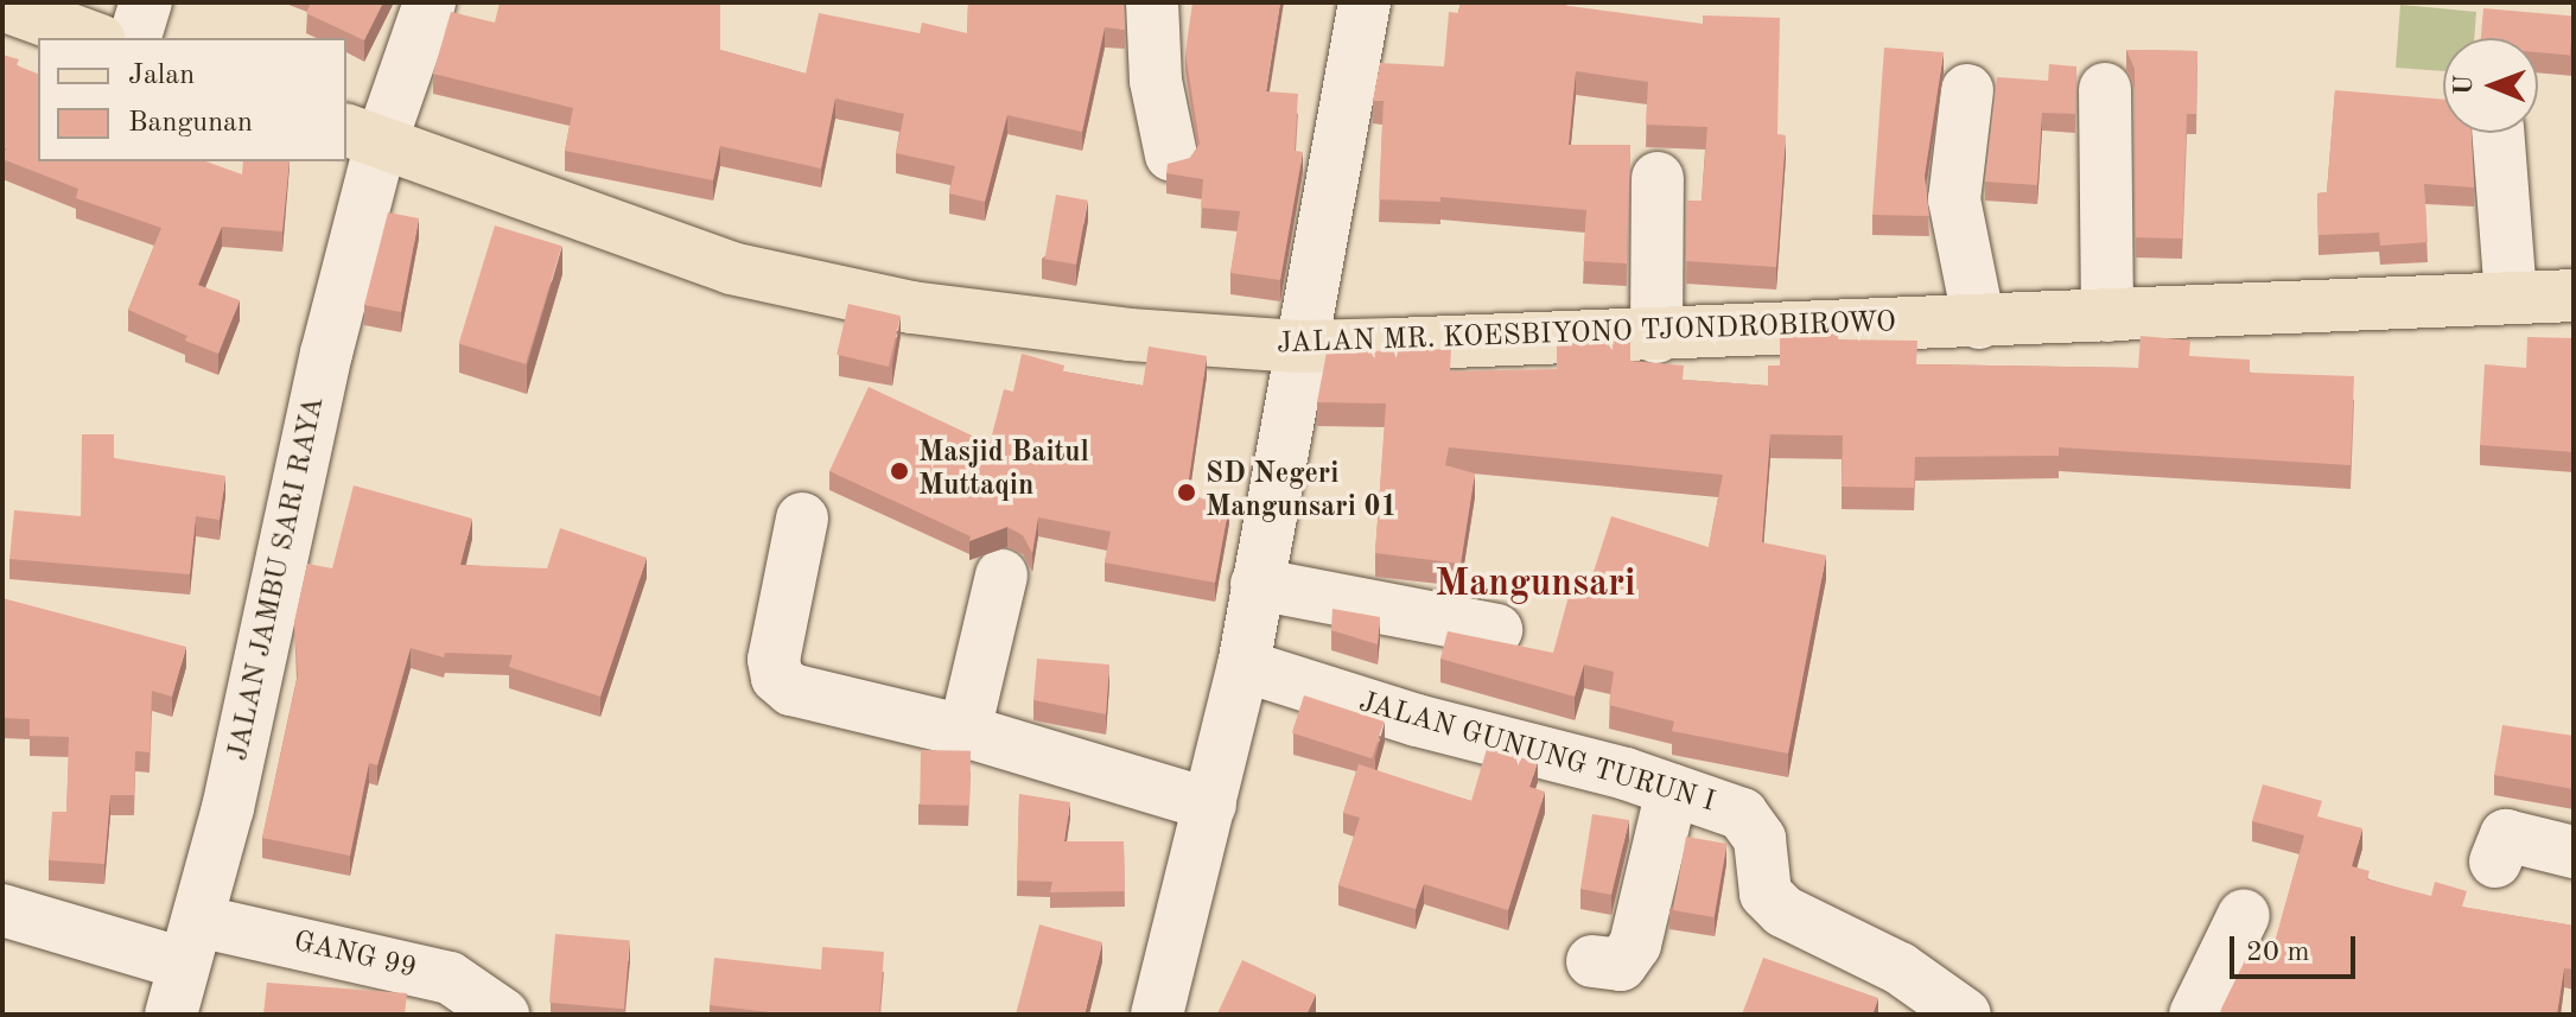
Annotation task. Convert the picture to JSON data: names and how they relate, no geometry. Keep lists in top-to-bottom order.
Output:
{
  "streets": {
    "main road": ["JALAN MR. KOESBIYONO TJONDROBIROWO"],
    "street": ["JALAN JAMBU SARI RAYA", "JALAN GUNUNG TURUN I", "GANG 99"]
  },
  "crossings": [
    ["JALAN MR. KOESBIYONO TJONDROBIROWO", "JALAN JAMBU SARI RAYA"],
    ["JALAN JAMBU SARI RAYA", "GANG 99"]
  ],
  "districts": ["Mangunsari"],
  "places": ["Masjid Baitul Muttaqin", "SD Negeri Mangunsari 01"],
  "legend": ["Jalan", "Bangunan"],
  "scale_bar": "20 m",
  "north": "left"
}
